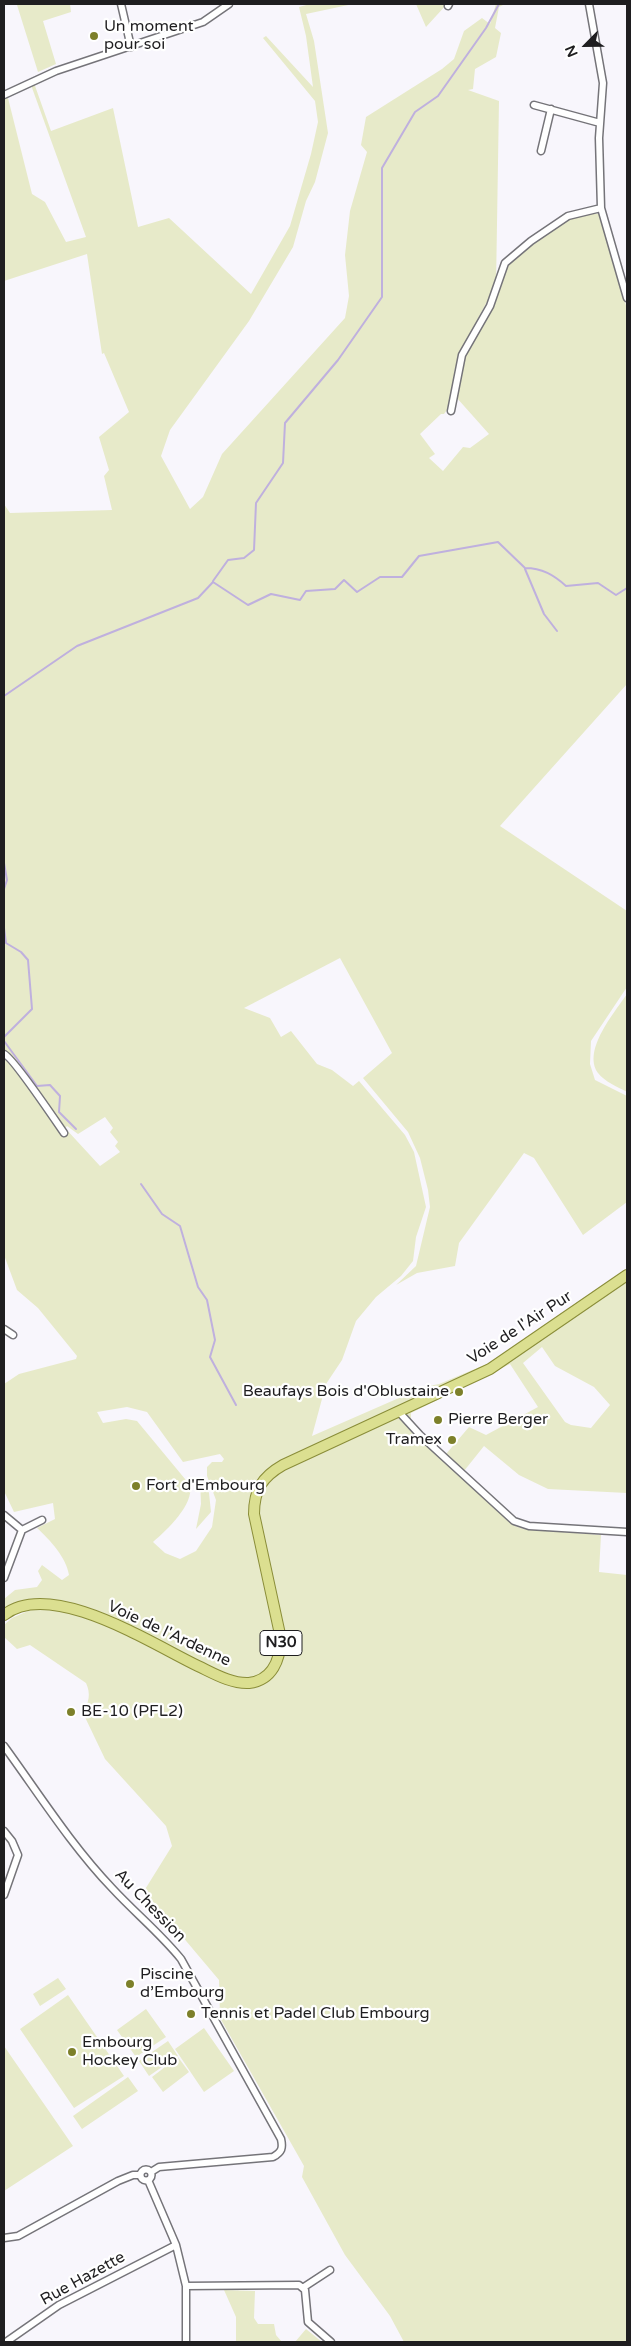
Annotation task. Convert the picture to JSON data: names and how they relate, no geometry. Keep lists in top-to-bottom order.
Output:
{
  "streets": {
    "main road": ["Voie de l'Air Pur", "Voie de l'Ardenne", "N30"],
    "street": ["Au Chession", "Rue Hazette"]
  },
  "crossings": [
    ["Voie de l'Air Pur", "Voie de l'Ardenne"]
  ],
  "places": [
    "Un moment pour soi",
    "Beaufays Bois d'Oblustaine",
    "Pierre Berger",
    "Tramex",
    "Fort d'Embourg",
    "BE-10 (PFL2)",
    "Piscine d’Embourg",
    "Tennis et Padel Club Embourg",
    "Embourg Hockey Club"
  ],
  "north": "bottom left"
}
